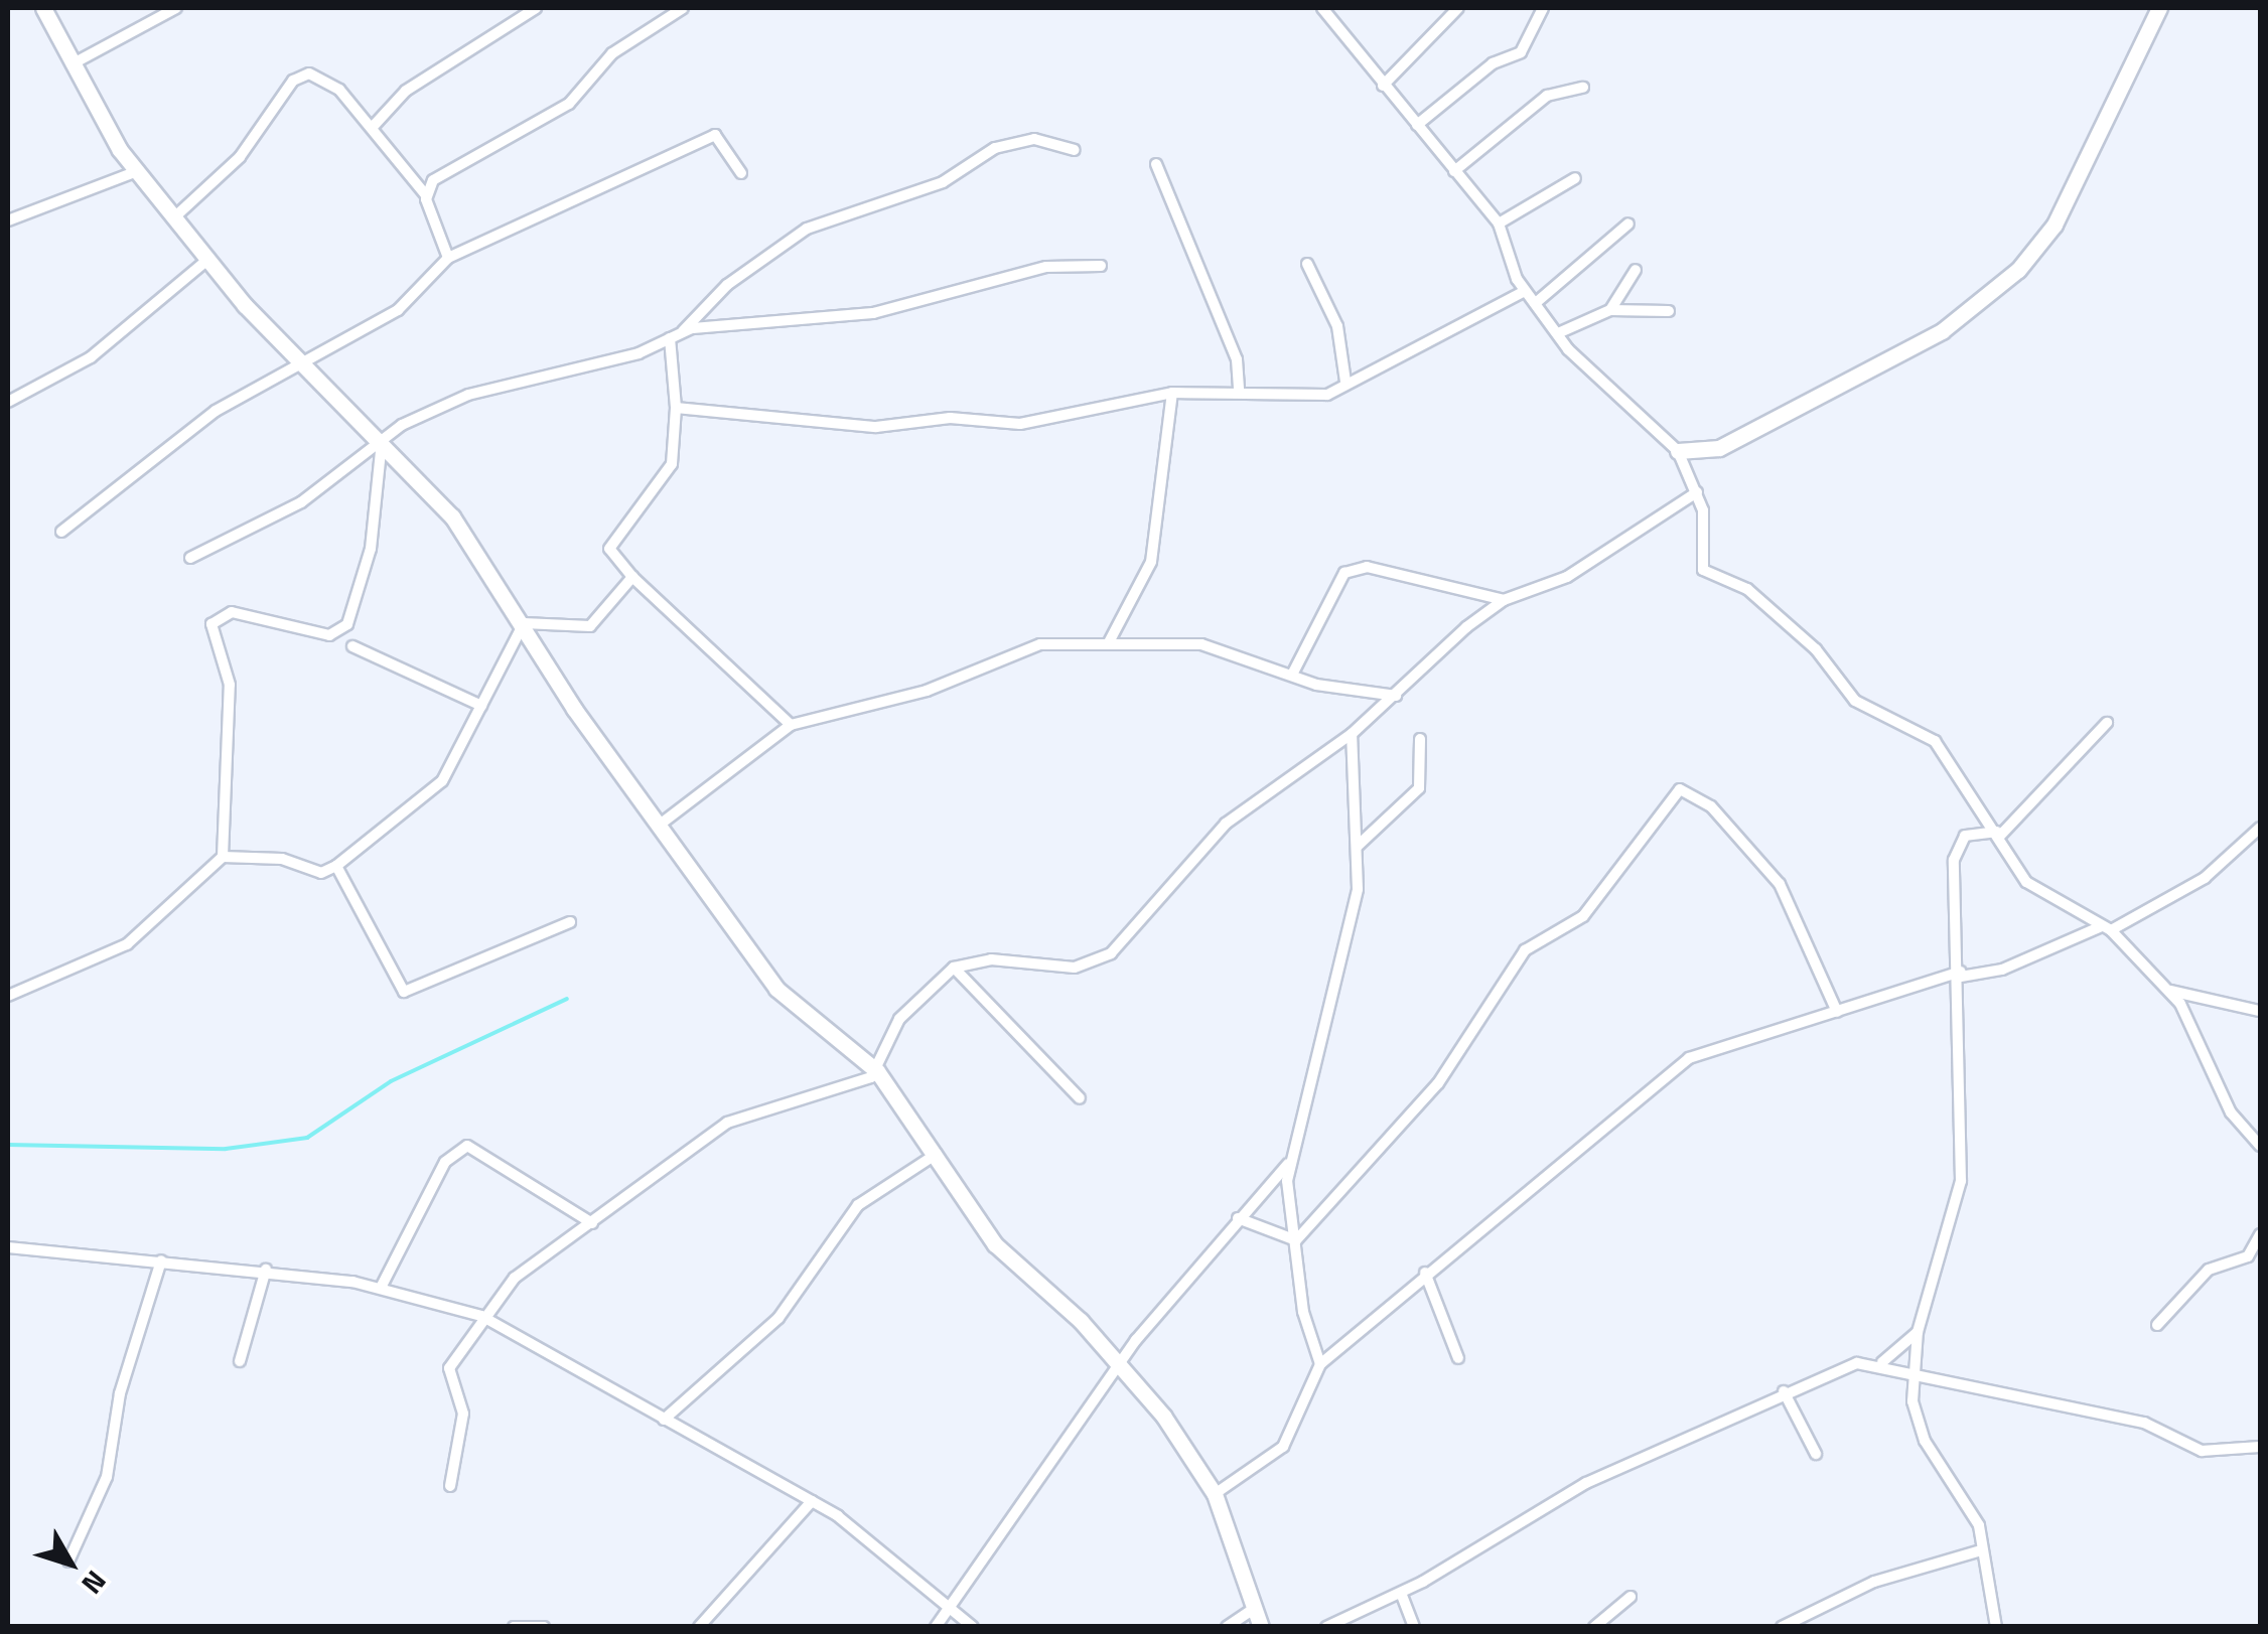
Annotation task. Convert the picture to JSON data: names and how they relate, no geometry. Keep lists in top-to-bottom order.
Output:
{
  "north": "bottom right"
}
